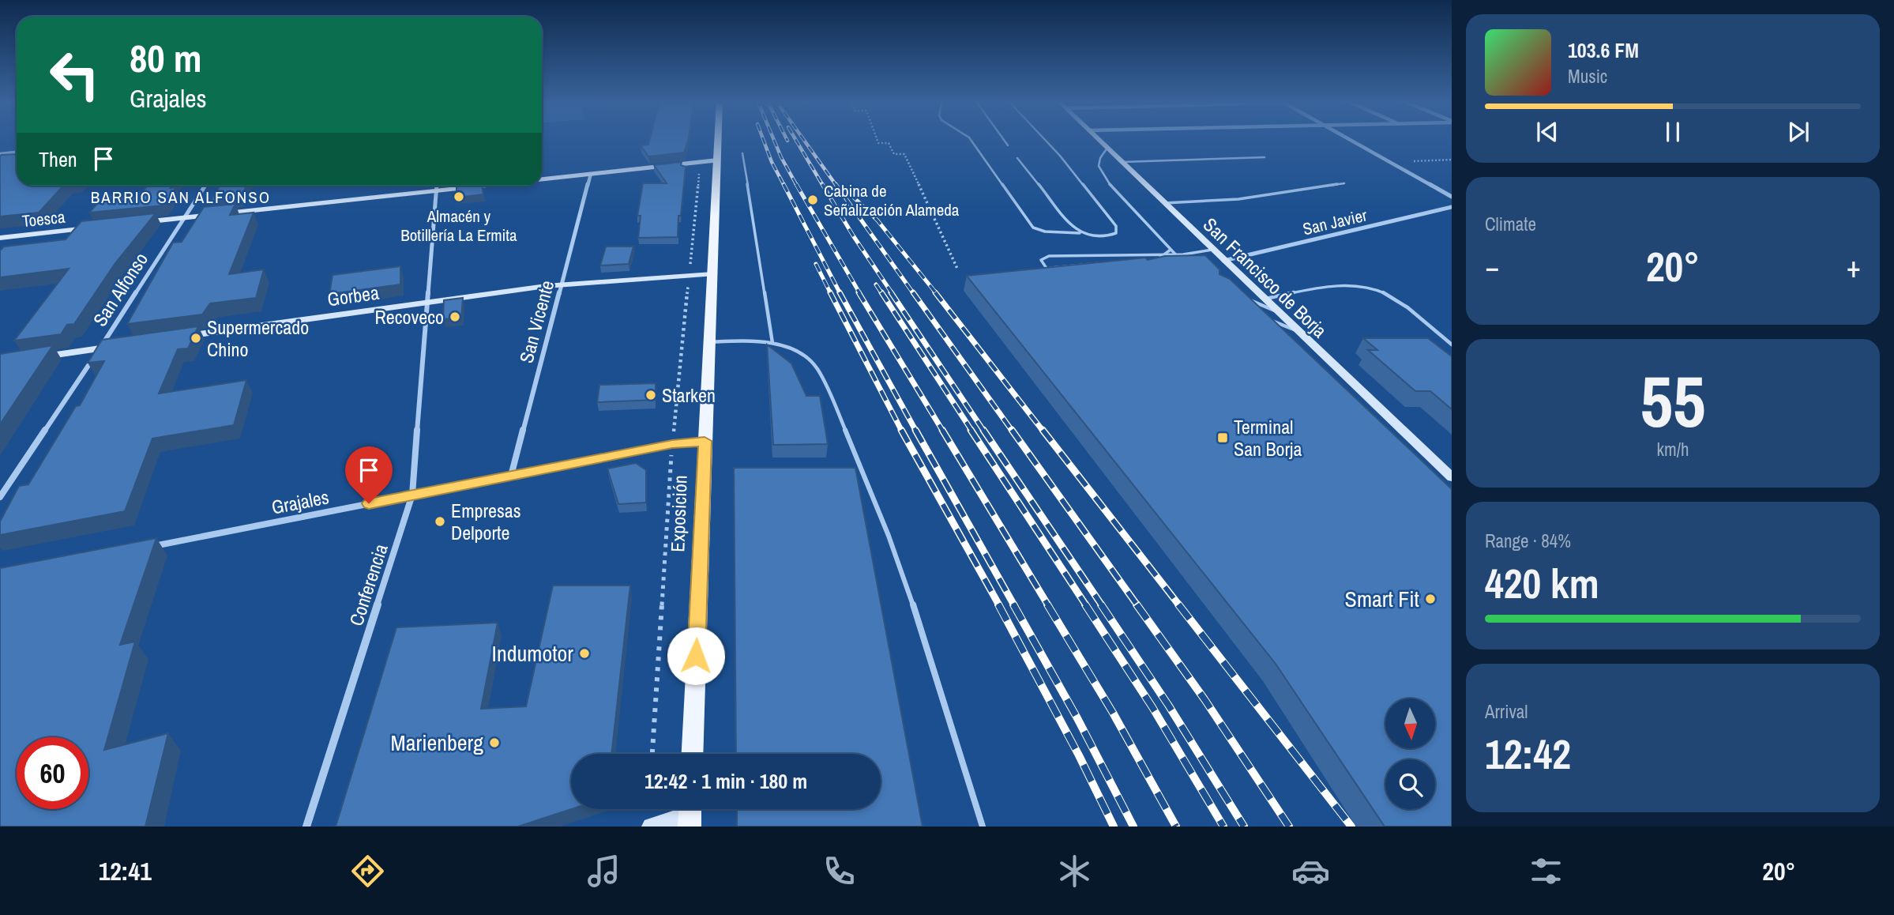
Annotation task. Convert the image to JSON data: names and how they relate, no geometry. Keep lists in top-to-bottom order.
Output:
{
  "streets": {
    "main road": ["Exposición"],
    "street": [
      "Toesca",
      "San Javier",
      "San Francisco de Borja",
      "San Alfonso",
      "Gorbea",
      "San Vicente",
      "Grajales",
      "Conferencia"
    ]
  },
  "crossings": [
    ["San Javier", "San Francisco de Borja"],
    ["Gorbea", "San Vicente"],
    ["Gorbea", "Exposición"],
    ["Gorbea", "Conferencia"],
    ["San Vicente", "Grajales"],
    ["Grajales", "Exposición"],
    ["Grajales", "Conferencia"]
  ],
  "districts": ["BARRIO SAN ALFONSO"],
  "places": {
    "other": [
      "Almacén y Botillería La Ermita",
      "Cabina de Señalización Alameda",
      "Recoveco",
      "Supermercado Chino",
      "Starken",
      "Empresas Delporte",
      "Smart Fit",
      "Indumotor",
      "Marienberg"
    ],
    "transit": ["Terminal San Borja"]
  },
  "north": "bottom",
  "page": {
    "turn": ["80 m", "Grajales"],
    "song": ["103.6 FM", "Music"],
    "then": "Then",
    "tile": [
      "Climate",
      ["55", "km/h"],
      ["Range · 84%", "420 km"],
      ["Arrival", "12:42"]
    ],
    "heat": ["−", "20°", "+"],
    "limit": "60",
    "trip": "12:42 · 1 min · 180 m",
    "tabs": ["12:41", "20°"]
  }
}
